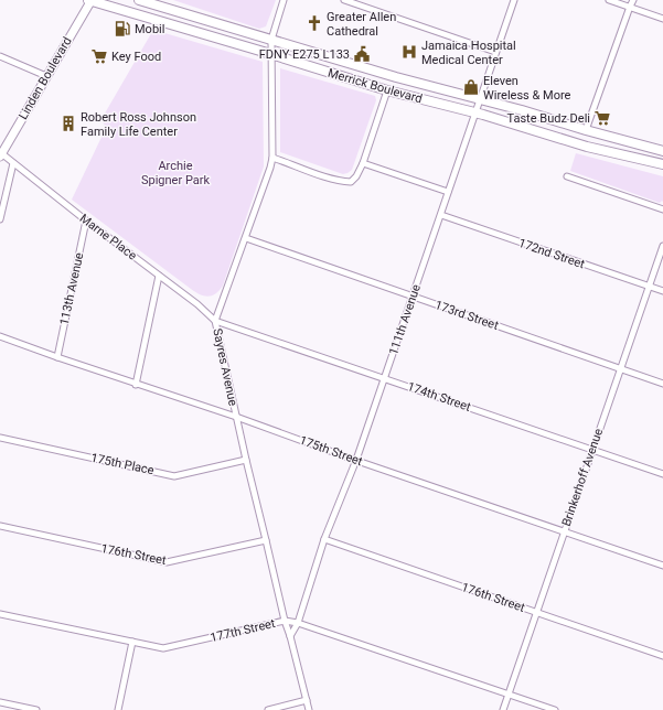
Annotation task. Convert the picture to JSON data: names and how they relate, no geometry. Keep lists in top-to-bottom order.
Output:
{
  "streets": {
    "main road": ["Linden Boulevard", "Merrick Boulevard"],
    "street": [
      "Marne Place",
      "172nd Street",
      "113th Avenue",
      "173rd Street",
      "111th Avenue",
      "Sayres Avenue",
      "174th Street",
      "175th Street",
      "175th Place",
      "Brinkerhoff Avenue",
      "176th Street",
      "177th Street"
    ]
  },
  "crossings": [
    ["Linden Boulevard", "Merrick Boulevard"],
    ["Linden Boulevard", "Marne Place"],
    ["Merrick Boulevard", "111th Avenue"],
    ["Merrick Boulevard", "Sayres Avenue"],
    ["Marne Place", "113th Avenue"],
    ["Marne Place", "Sayres Avenue"],
    ["Marne Place", "174th Street"],
    ["172nd Street", "111th Avenue"],
    ["172nd Street", "Brinkerhoff Avenue"],
    ["113th Avenue", "175th Street"],
    ["173rd Street", "111th Avenue"],
    ["173rd Street", "Sayres Avenue"],
    ["173rd Street", "Brinkerhoff Avenue"],
    ["111th Avenue", "Sayres Avenue"],
    ["111th Avenue", "174th Street"],
    ["111th Avenue", "175th Street"],
    ["111th Avenue", "176th Street"],
    ["111th Avenue", "177th Street"],
    ["Sayres Avenue", "174th Street"],
    ["Sayres Avenue", "175th Street"],
    ["Sayres Avenue", "175th Place"],
    ["Sayres Avenue", "176th Street"],
    ["Sayres Avenue", "177th Street"],
    ["174th Street", "Brinkerhoff Avenue"],
    ["175th Street", "Brinkerhoff Avenue"],
    ["Brinkerhoff Avenue", "176th Street"],
    ["Brinkerhoff Avenue", "177th Street"]
  ],
  "parks": ["Archie Spigner Park"],
  "places": {
    "church": ["Greater Allen Cathedral"],
    "fuel station": ["Mobil"],
    "hospital": ["Jamaica Hospital Medical Center"],
    "public building": ["FDNY E275 L133"],
    "supermarket": ["Key Food", "Taste Budz Deli"],
    "shop": ["Eleven Wireless & More"],
    "building": ["Robert Ross Johnson Family Life Center"]
  }
}
